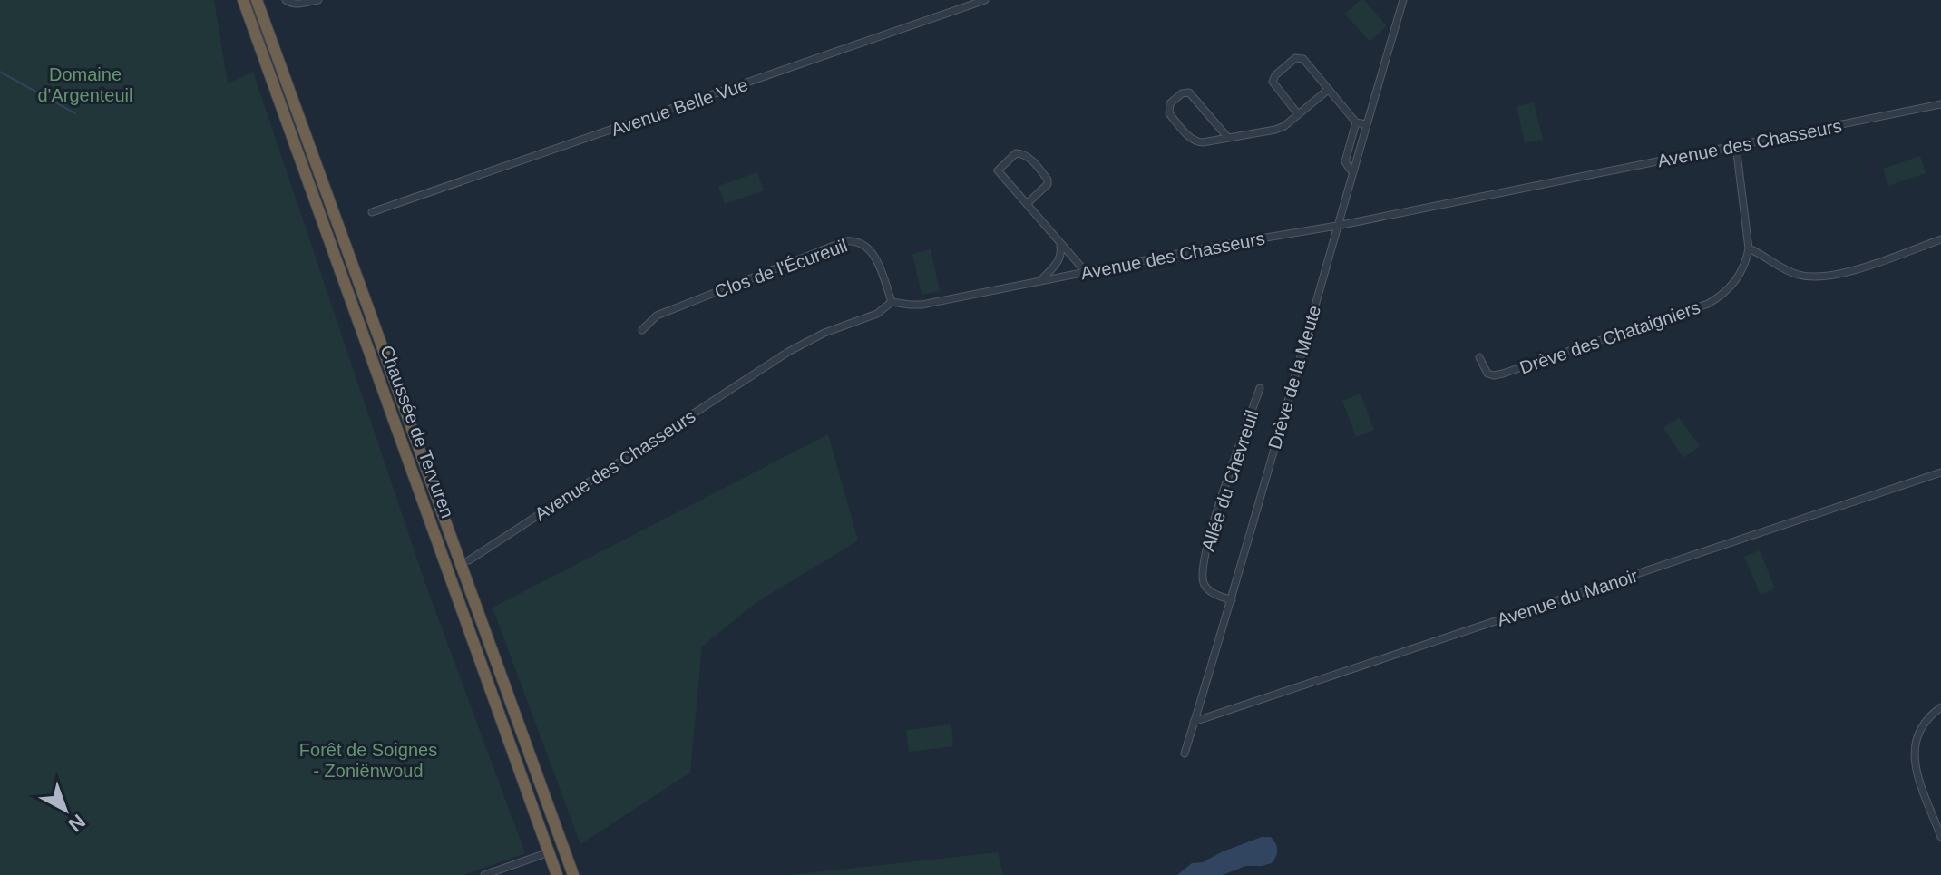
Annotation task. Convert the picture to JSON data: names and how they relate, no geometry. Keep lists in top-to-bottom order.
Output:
{
  "streets": {
    "highway": ["Chaussée de Tervuren"],
    "street": [
      "Avenue Belle Vue",
      "Avenue des Chasseurs",
      "Clos de l'Écureuil",
      "Drève des Chataigniers",
      "Drève de la Meute",
      "Allée du Chevreuil",
      "Avenue du Manoir"
    ]
  },
  "crossings": [
    ["Avenue des Chasseurs", "Clos de l'Écureuil"],
    ["Avenue des Chasseurs", "Drève des Chataigniers"],
    ["Avenue des Chasseurs", "Drève de la Meute"],
    ["Drève de la Meute", "Allée du Chevreuil"],
    ["Drève de la Meute", "Avenue du Manoir"]
  ],
  "parks": ["Domaine d'Argenteuil", "Forêt de Soignes - Zoniënwoud"],
  "north": "bottom right"
}
